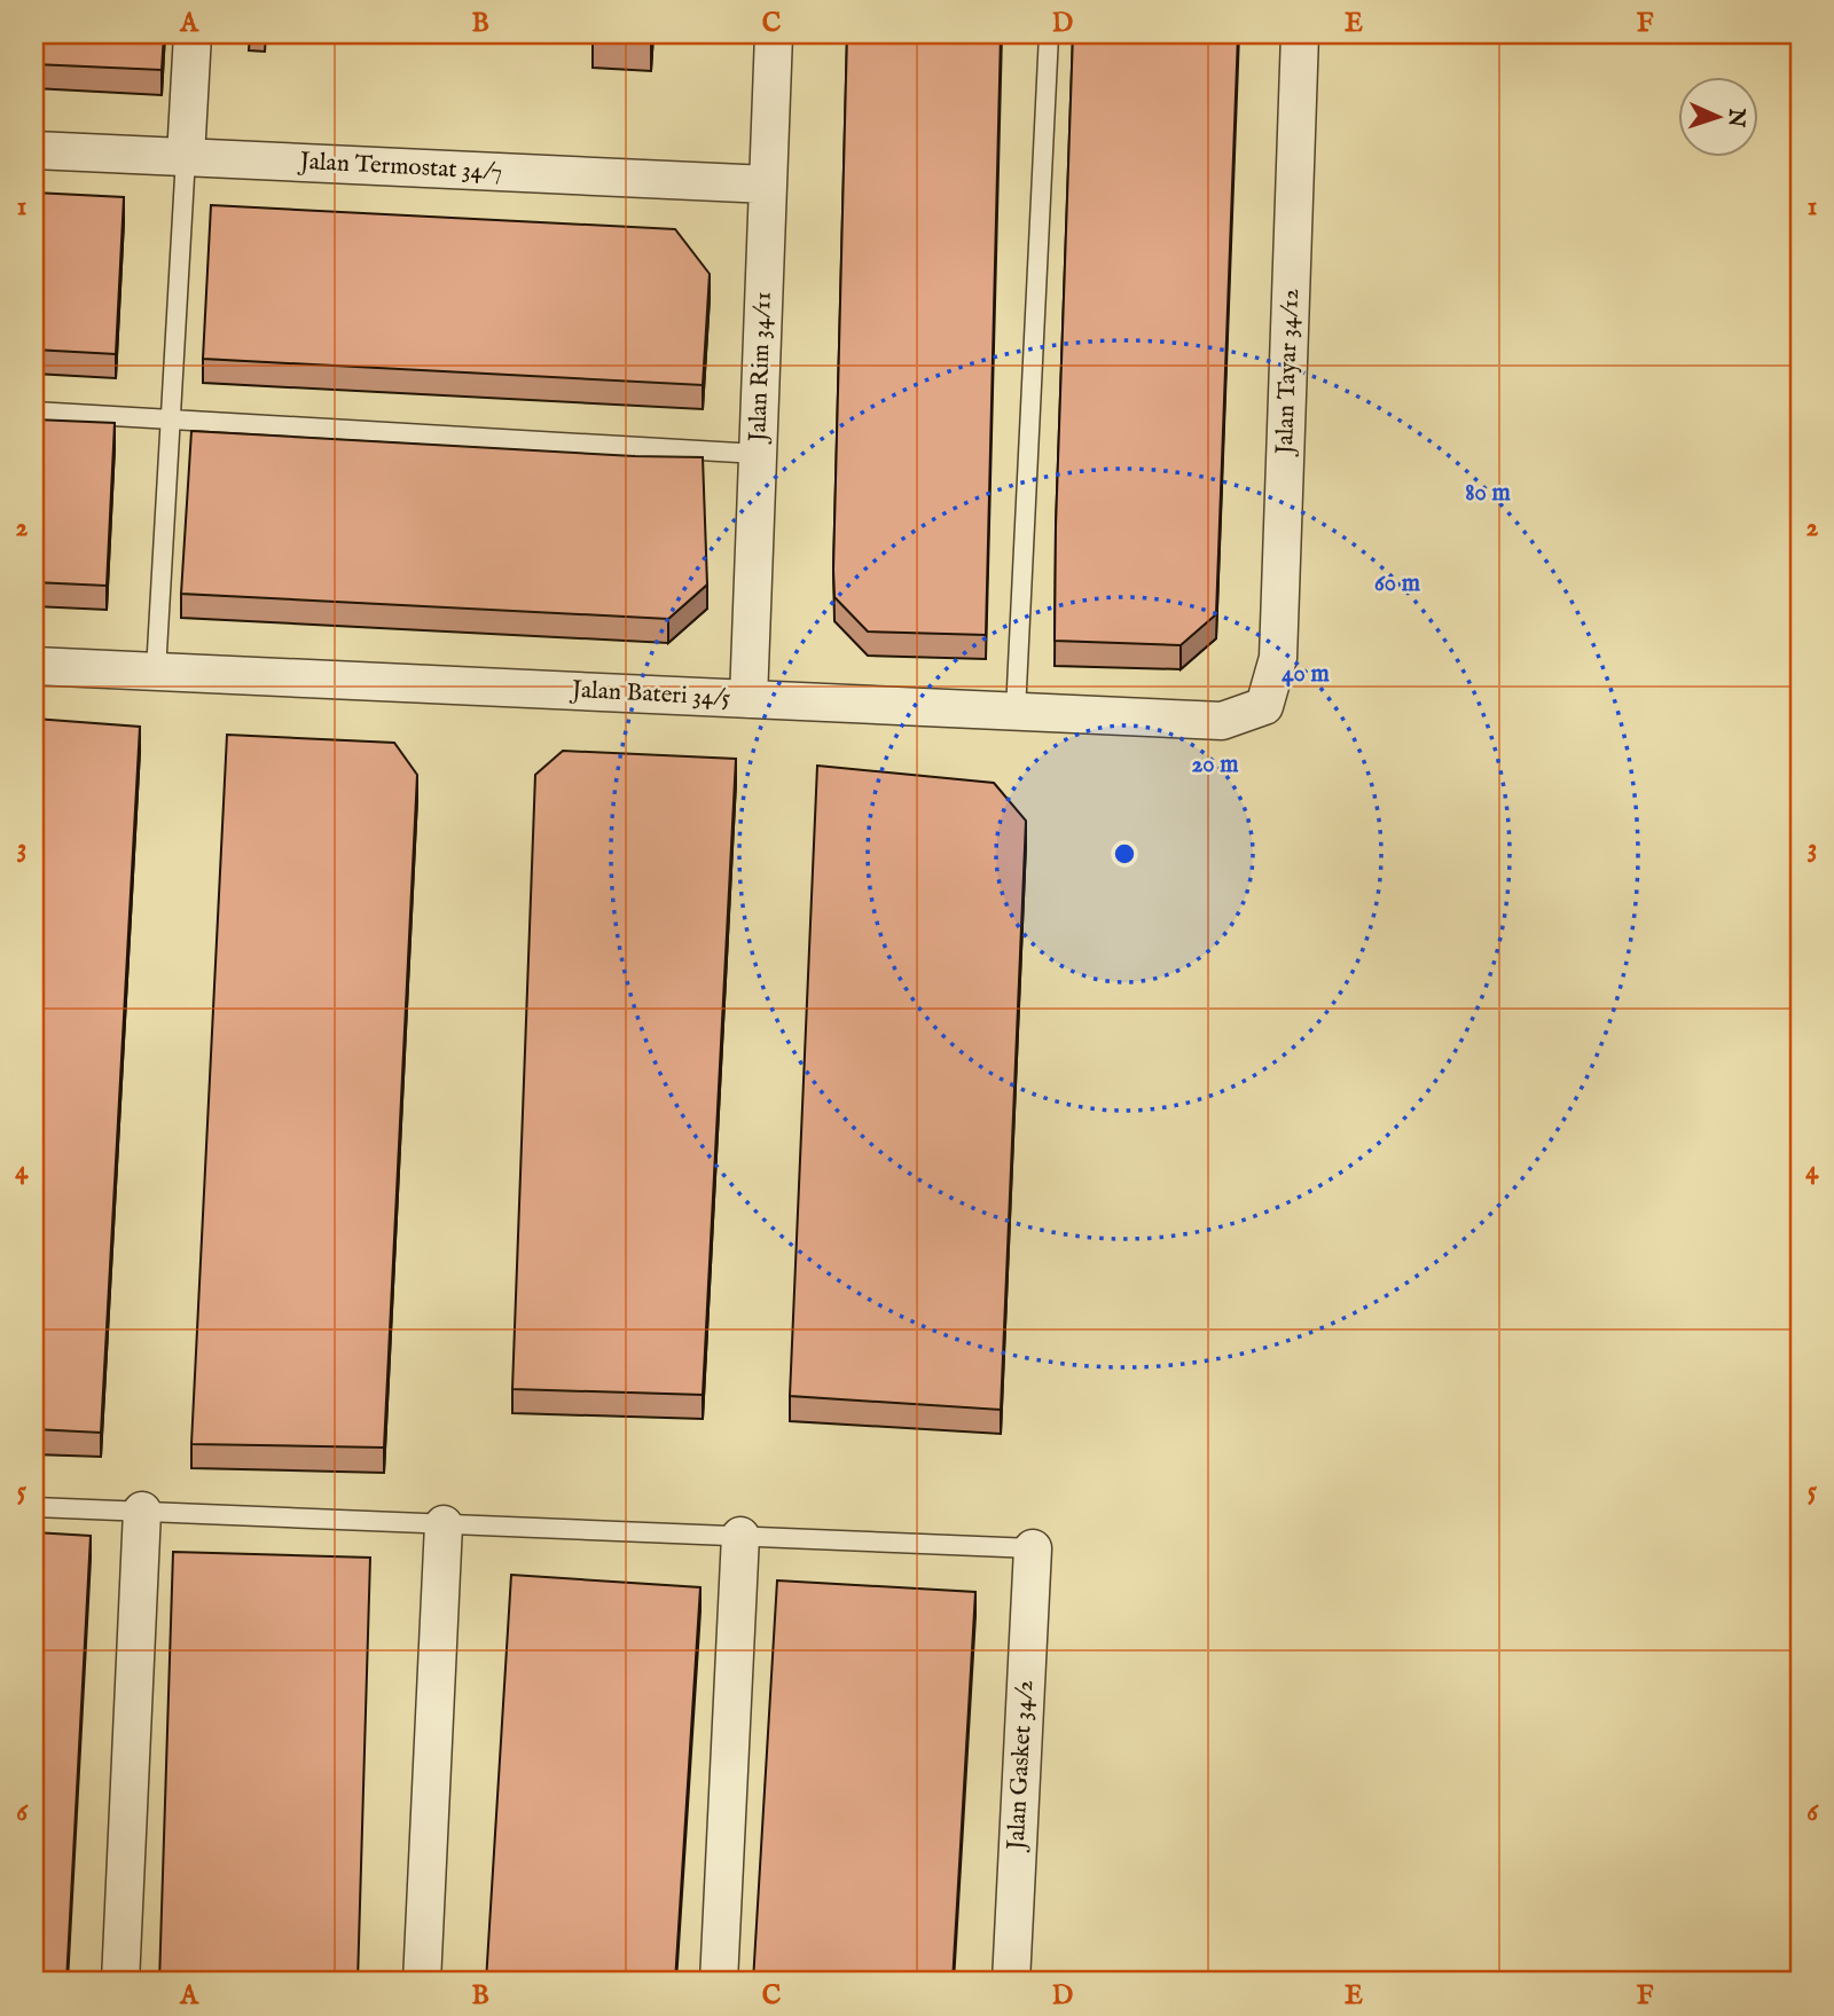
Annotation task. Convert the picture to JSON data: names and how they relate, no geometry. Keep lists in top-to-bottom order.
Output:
{
  "streets": {
    "street": [
      "Jalan Termostat 34/7",
      "Jalan Rim 34/11",
      "Jalan Tayar 34/12",
      "Jalan Bateri 34/5",
      "Jalan Gasket 34/2"
    ]
  },
  "crossings": [
    ["Jalan Termostat 34/7", "Jalan Rim 34/11"],
    ["Jalan Rim 34/11", "Jalan Bateri 34/5"],
    ["Jalan Tayar 34/12", "Jalan Bateri 34/5"]
  ],
  "north": "right",
  "grid": {
    "columns": [
      "A",
      "B",
      "C",
      "D",
      "E",
      "F"
    ],
    "rows": [
      "1",
      "2",
      "3",
      "4",
      "5",
      "6"
    ]
  },
  "rings": [
    "80 m",
    "60 m",
    "40 m",
    "20 m"
  ]
}
